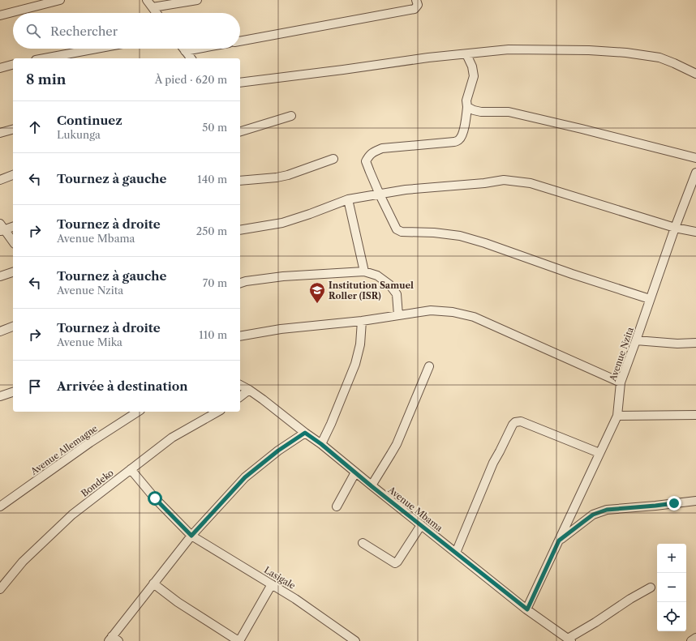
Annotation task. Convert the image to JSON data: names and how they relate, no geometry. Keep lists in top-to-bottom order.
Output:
{
  "streets": {
    "street": [
      "Avenue Nzita",
      "Avenue Allemagne",
      "Bondeko",
      "Avenue Mbama",
      "Lasigale"
    ]
  },
  "crossings": [
    ["Avenue Nzita", "Avenue Mbama"],
    ["Bondeko", "Lasigale"]
  ],
  "places": {
    "school or university": ["Institution Samuel Roller (ISR)"]
  },
  "page": {
    "search": "Rechercher",
    "heading": ["8 min", "À pied · 620 m"],
    "list": [
      ["Continuez", "Lukunga", "50 m"],
      ["Tournez à gauche", "140 m"],
      ["Tournez à droite", "Avenue Mbama", "250 m"],
      ["Tournez à gauche", "Avenue Nzita", "70 m"],
      ["Tournez à droite", "Avenue Mika", "110 m"],
      "Arrivée à destination"
    ],
    "map_buttons": ["+", "−"]
  }
}
